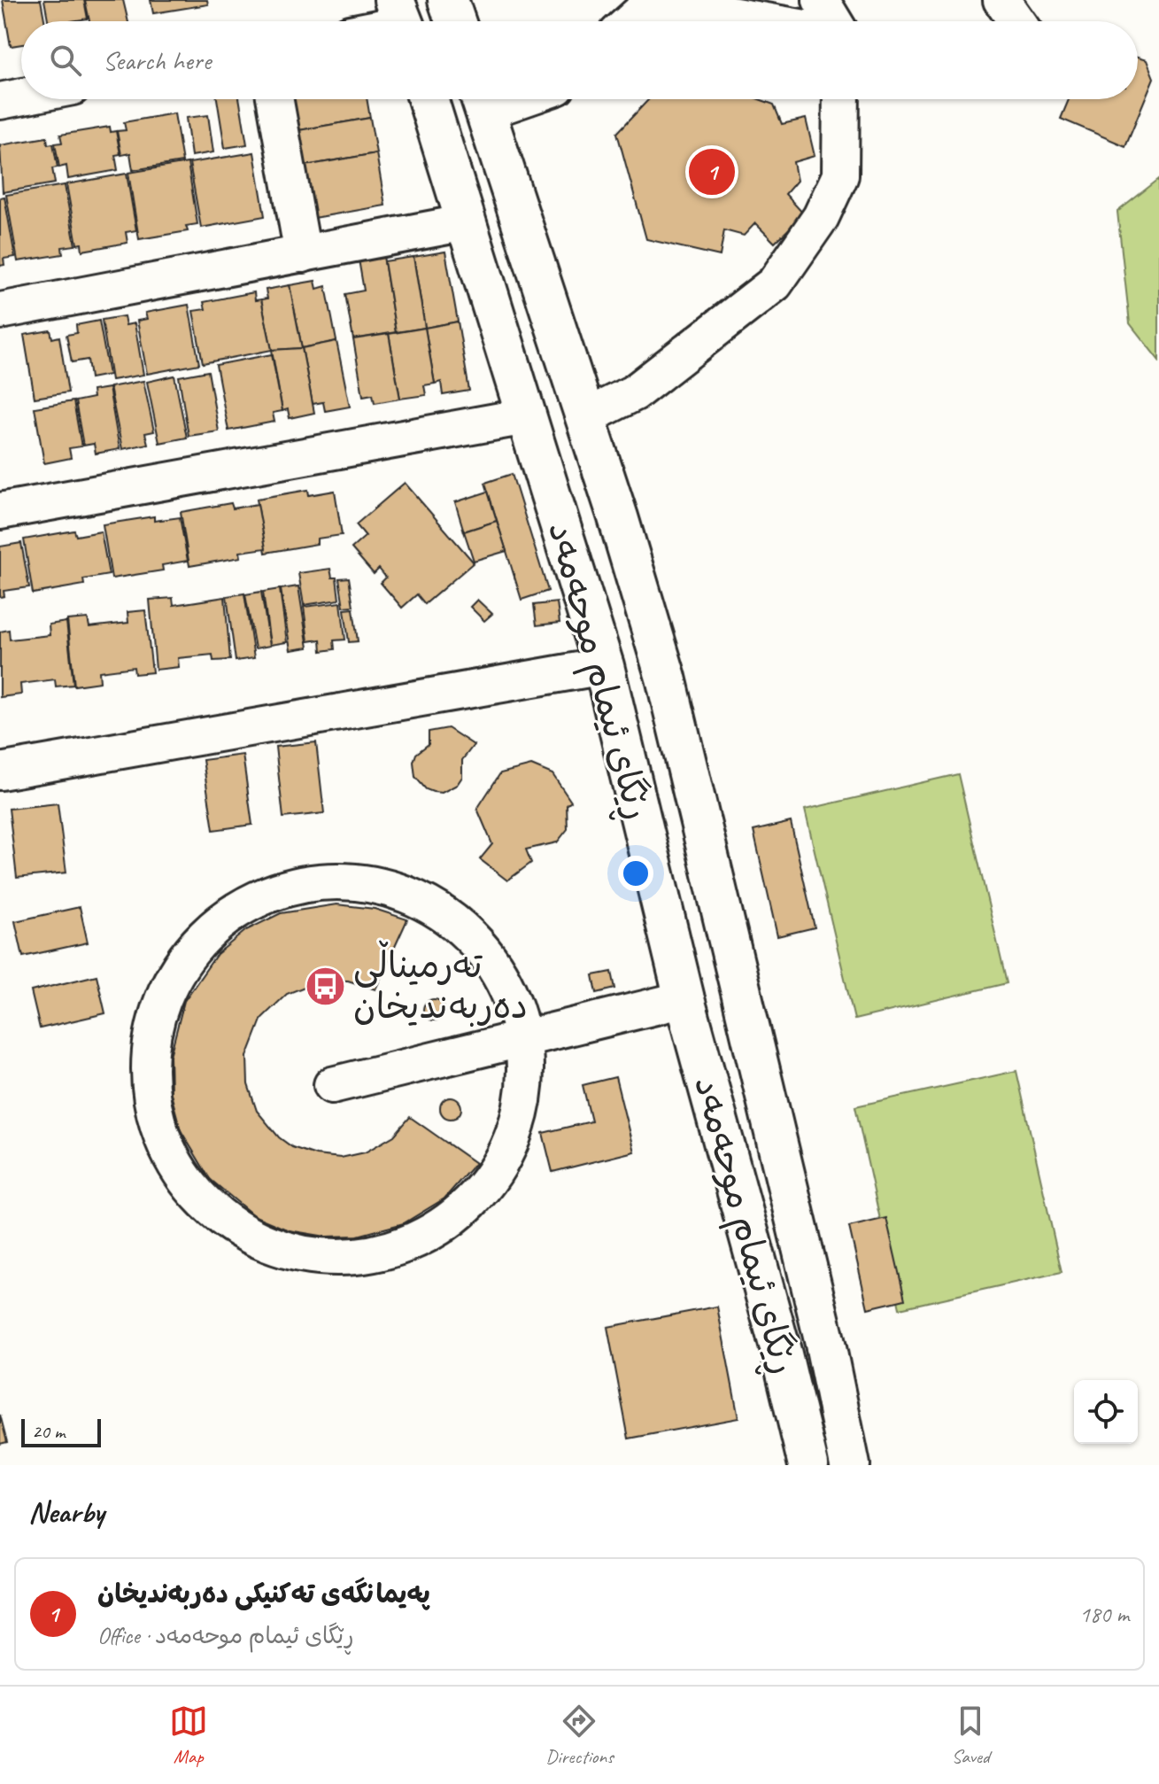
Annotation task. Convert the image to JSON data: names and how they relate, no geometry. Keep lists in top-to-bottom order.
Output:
{
  "streets": {
    "main road": ["ڕێگای ئیمام موحەمەد"]
  },
  "places": {
    "bus stop": ["تەرمیناڵی دەربەندیخان"]
  },
  "scale_bar": "20 m",
  "page": {
    "search": "Search here",
    "pins": "1",
    "scale": "20 m",
    "heading": "Nearby",
    "list": [
      {
        "mark": "1",
        "name": "په‌یمانگه‌ى ته‌كنیكى ده‌ربه‌ندیخان",
        "note": "Office · ڕێگای ئیمام موحەمەد",
        "value": "180 m"
      }
    ],
    "nav": ["Map", "Directions", "Saved"]
  }
}
